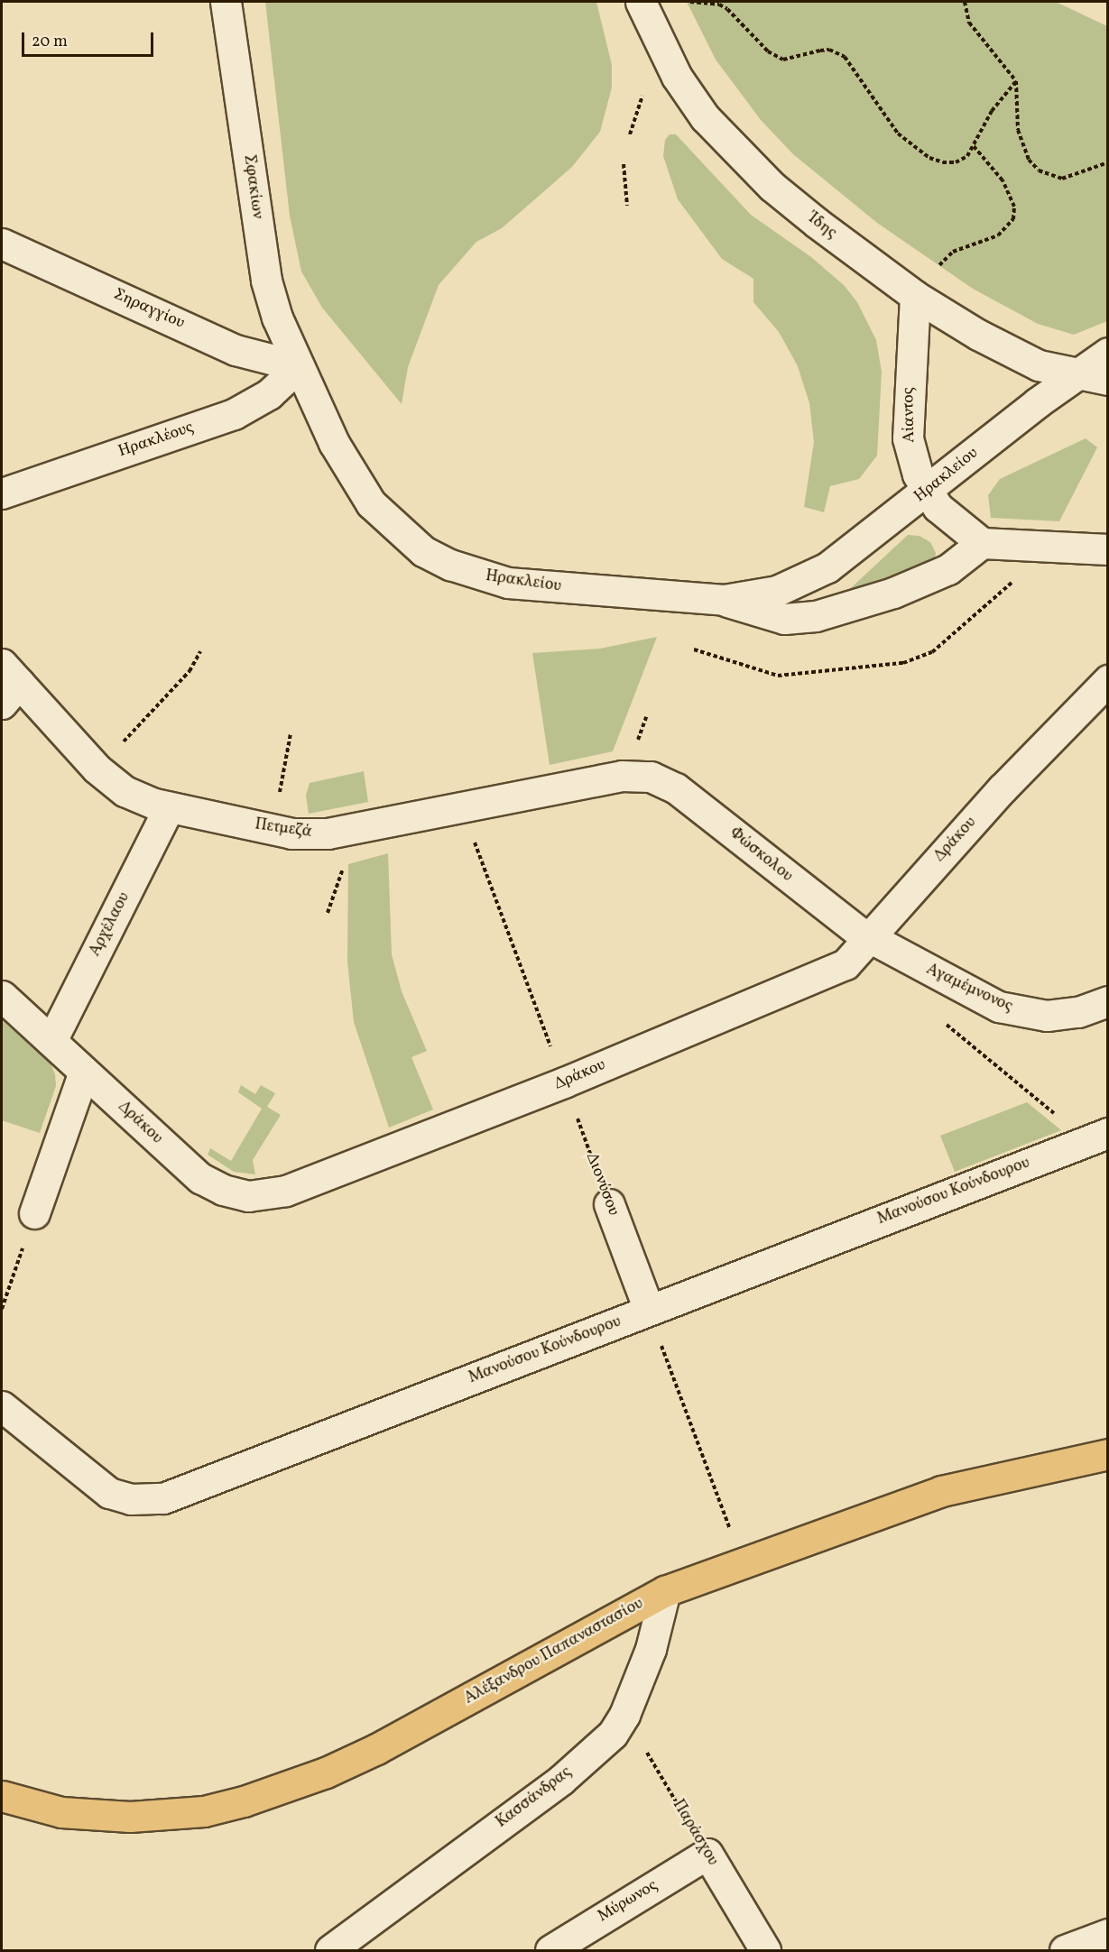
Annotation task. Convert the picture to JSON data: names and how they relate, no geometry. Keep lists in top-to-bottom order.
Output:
{
  "streets": {
    "main road": ["Αλέξανδρου Παπαναστασίου"],
    "street": [
      "Σφακίων",
      "Ίδης",
      "Σηραγγίου",
      "Αίαντος",
      "Ηρακλέους",
      "Ηρακλείου",
      "Πετμεζά",
      "Δράκου",
      "Φώσκολου",
      "Αρχέλαου",
      "Αγαμέμνονος",
      "Διονύσου",
      "Μανούσου Κούνδουρου",
      "Κασσάνδρας",
      "Παράσχου",
      "Μύρωνος"
    ]
  },
  "crossings": [
    ["Σφακίων", "Σηραγγίου"],
    ["Σφακίων", "Ηρακλέους"],
    ["Σφακίων", "Ηρακλείου"],
    ["Ίδης", "Αίαντος"],
    ["Ίδης", "Ηρακλείου"],
    ["Σηραγγίου", "Ηρακλέους"],
    ["Σηραγγίου", "Ηρακλείου"],
    ["Αίαντος", "Ηρακλείου"],
    ["Ηρακλέους", "Ηρακλείου"],
    ["Πετμεζά", "Φώσκολου"],
    ["Πετμεζά", "Αρχέλαου"],
    ["Πετμεζά", "Διονύσου"],
    ["Δράκου", "Φώσκολου"],
    ["Δράκου", "Αρχέλαου"],
    ["Δράκου", "Αγαμέμνονος"],
    ["Δράκου", "Διονύσου"],
    ["Φώσκολου", "Αγαμέμνονος"],
    ["Διονύσου", "Μανούσου Κούνδουρου"],
    ["Αλέξανδρου Παπαναστασίου", "Κασσάνδρας"],
    ["Κασσάνδρας", "Παράσχου"],
    ["Παράσχου", "Μύρωνος"]
  ],
  "scale_bar": "20 m"
}
